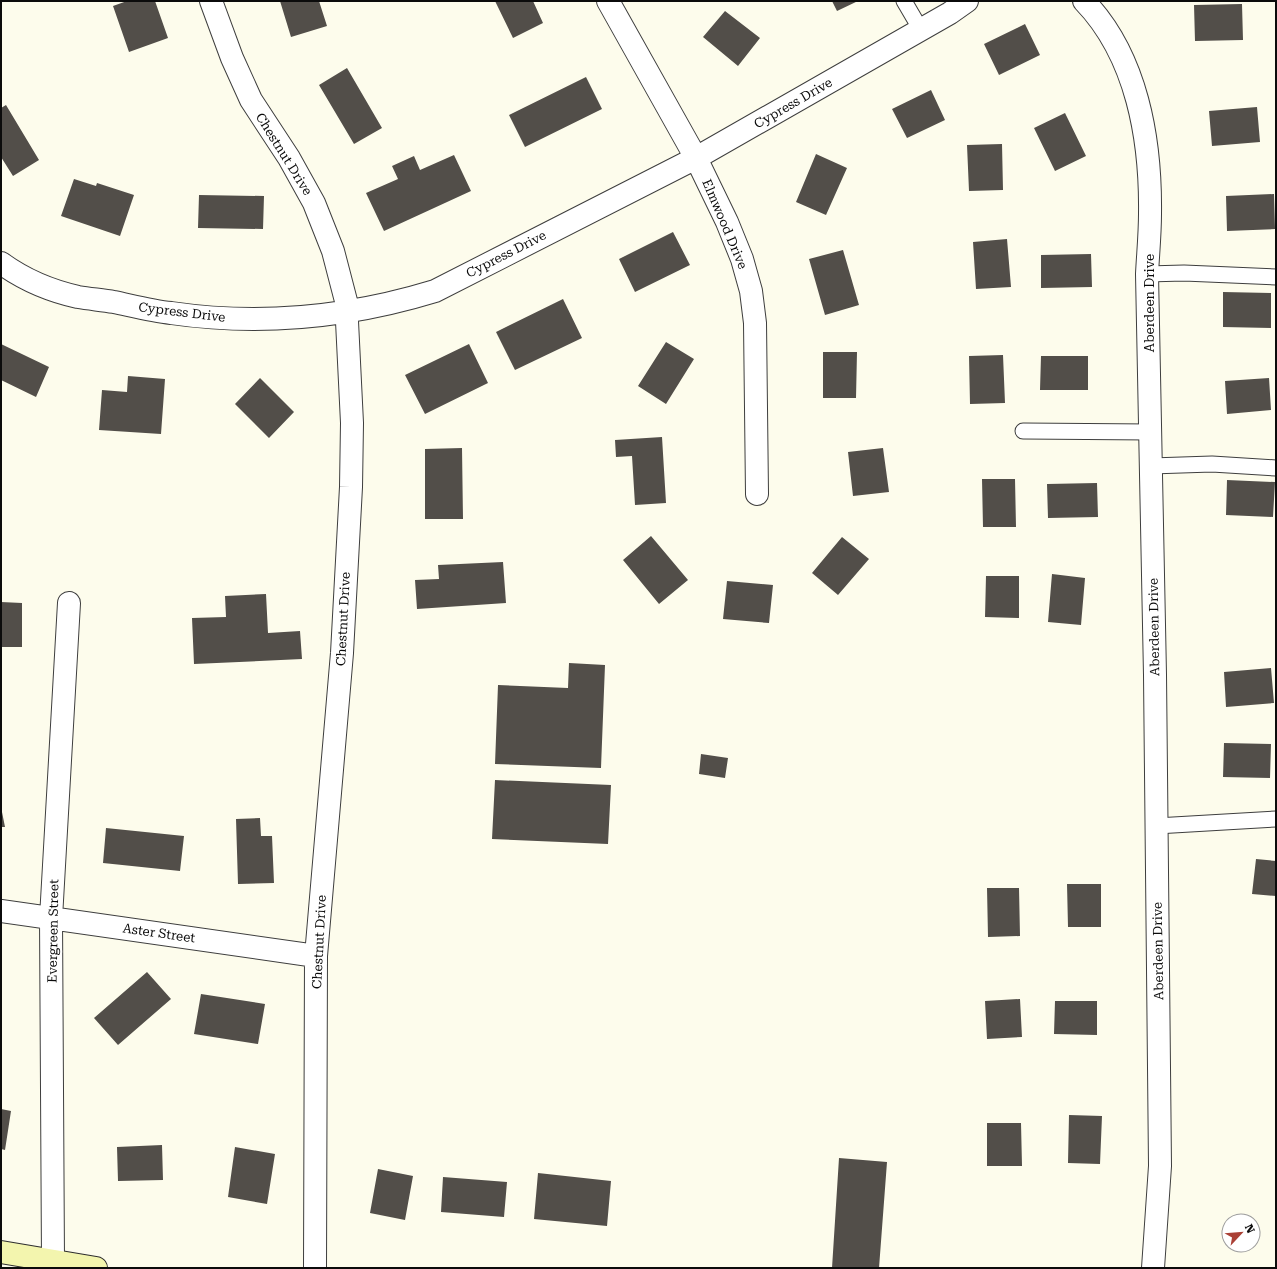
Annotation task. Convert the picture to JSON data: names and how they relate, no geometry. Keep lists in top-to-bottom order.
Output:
{
  "streets": {
    "street": [
      "Cypress Drive",
      "Chestnut Drive",
      "Elmwood Drive",
      "Aberdeen Drive",
      "Evergreen Street",
      "Aster Street"
    ]
  },
  "crossings": [
    ["Cypress Drive", "Chestnut Drive"],
    ["Cypress Drive", "Elmwood Drive"],
    ["Chestnut Drive", "Aster Street"],
    ["Evergreen Street", "Aster Street"]
  ],
  "north": "top right"
}
